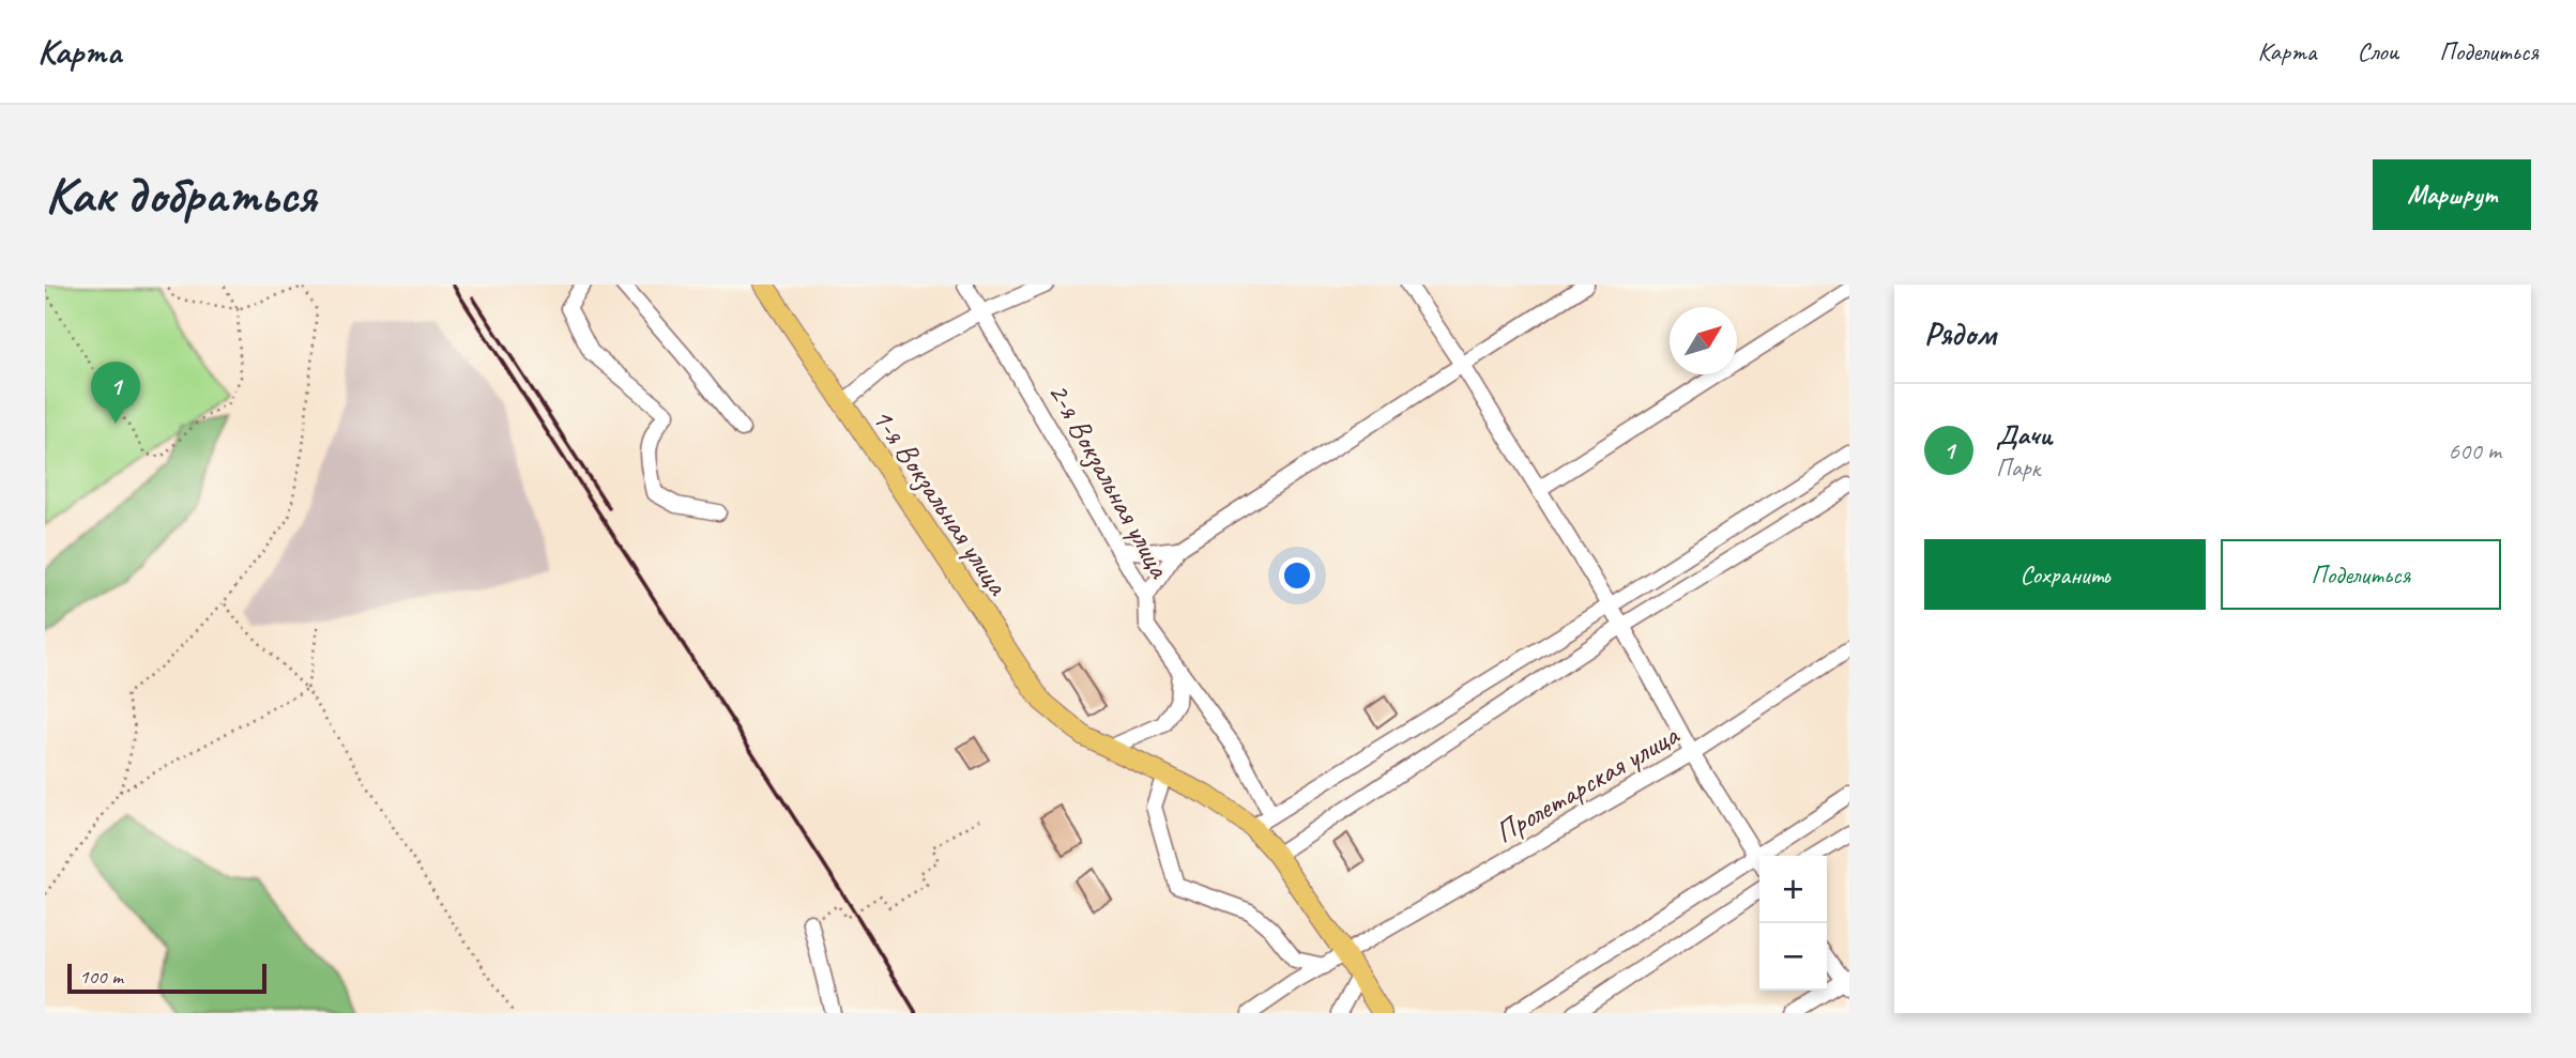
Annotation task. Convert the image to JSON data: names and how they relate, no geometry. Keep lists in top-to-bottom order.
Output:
{
  "streets": {
    "main road": ["1-я Вокзальная улица"],
    "street": ["2-я Вокзальная улица", "Пролетарская улица"]
  },
  "scale_bar": "100 m",
  "north": "top right",
  "page": {
    "header": "Карта",
    "nav": ["Карта", "Слои", "Поделиться"],
    "buttons": [
      "Маршрут",
      ["Сохранить", "Поделиться"]
    ],
    "title": "Как добраться",
    "heading": "Рядом",
    "pins": "1",
    "list": [
      {
        "mark": "1",
        "name": "Дачи",
        "note": "Парк",
        "value": "600 m"
      }
    ],
    "map_buttons": ["+", "−"],
    "scale": "100 m"
  }
}
